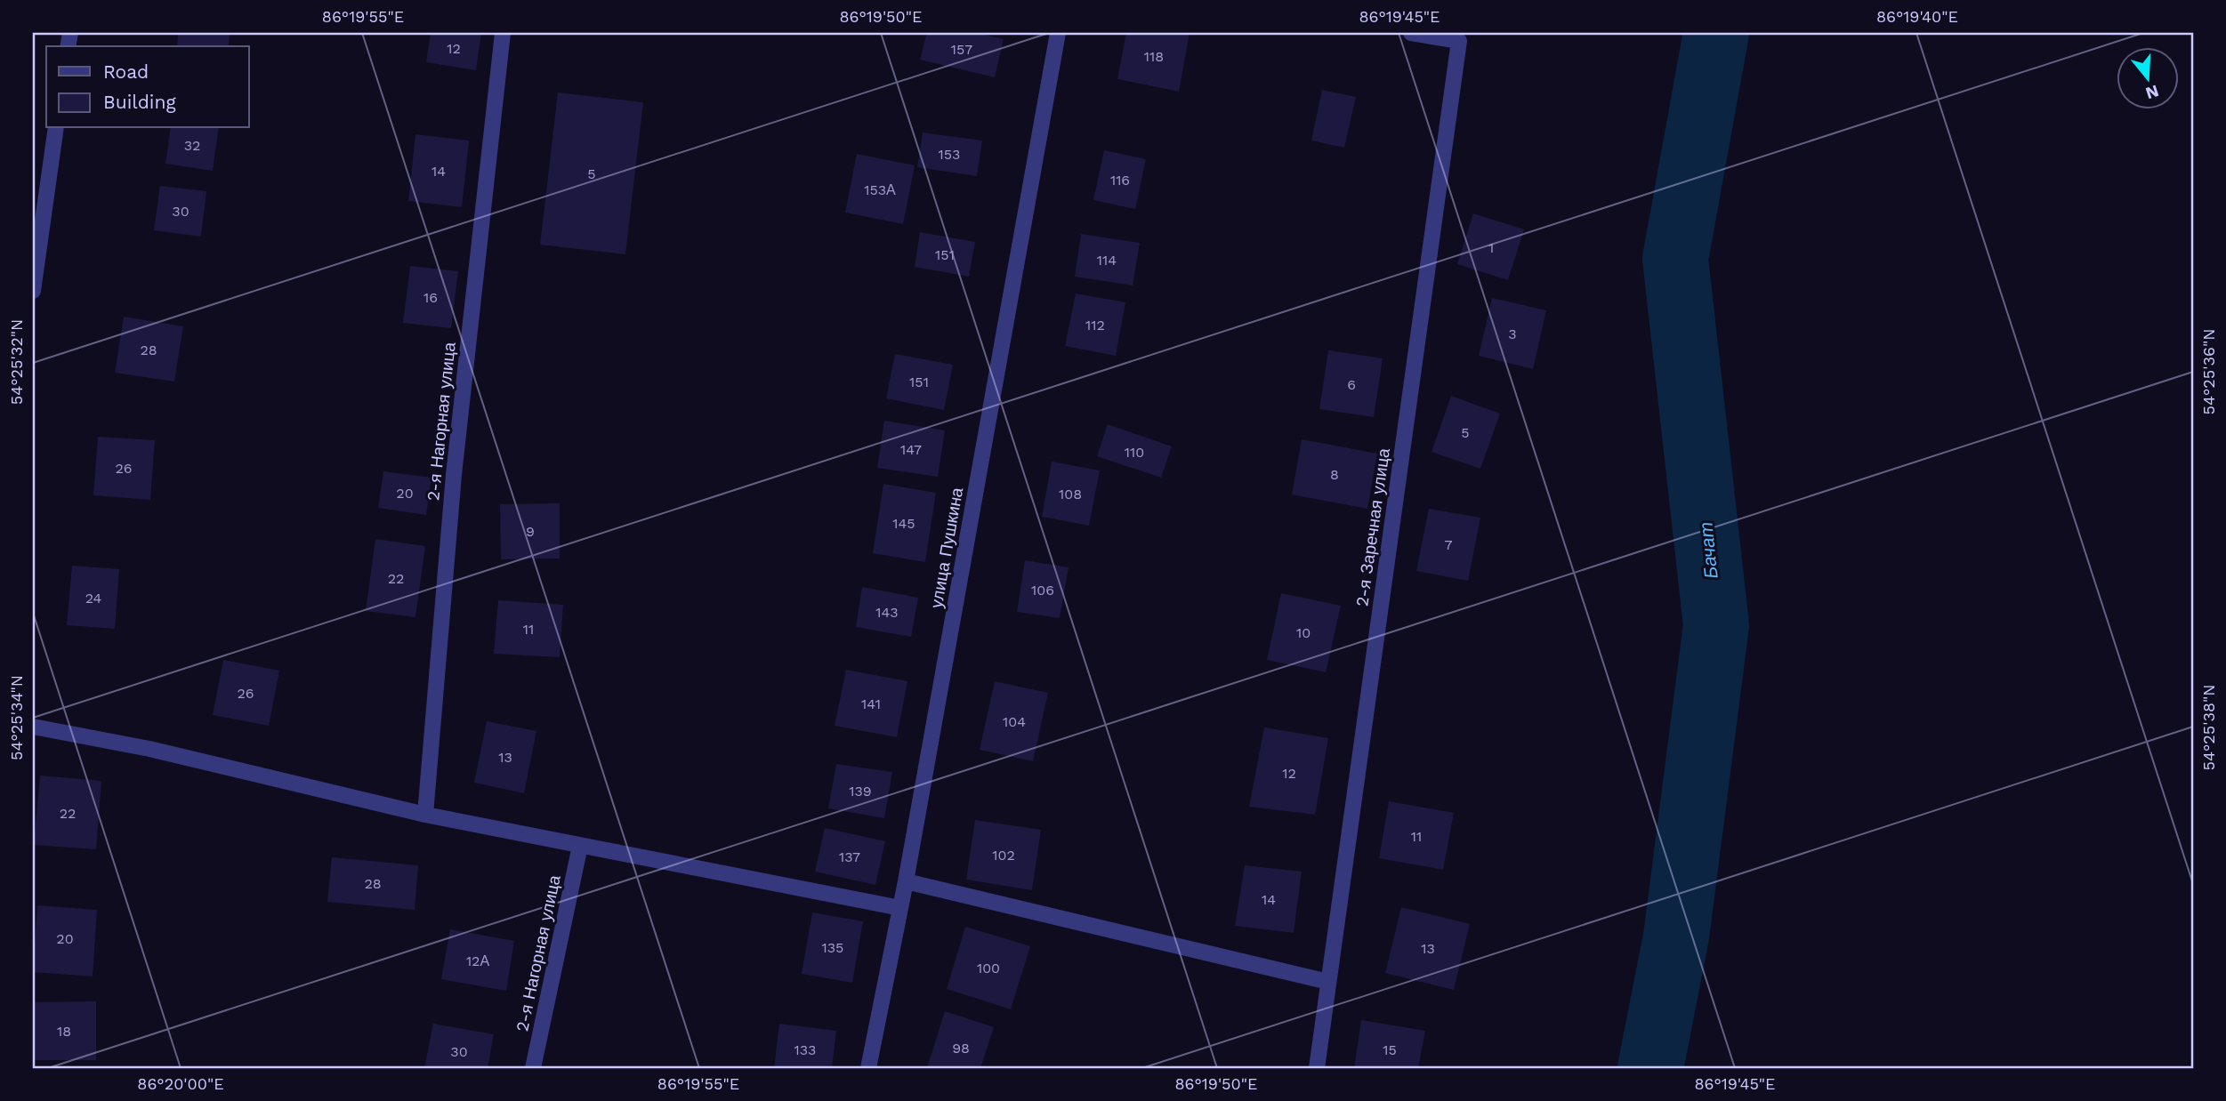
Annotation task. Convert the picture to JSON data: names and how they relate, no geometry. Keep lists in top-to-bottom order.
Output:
{
  "streets": {
    "street": ["2-я Нагорная улица", "2-я Заречная улица", "улица Пушкина"]
  },
  "water": ["Бачат"],
  "house_numbers": [
    "12",
    "157",
    "118",
    "32",
    "153",
    "14",
    "5",
    "116",
    "153А",
    "30",
    "1",
    "151",
    "114",
    "16",
    "112",
    "3",
    "28",
    "151",
    "6",
    "5",
    "147",
    "110",
    "26",
    "8",
    "20",
    "108",
    "145",
    "9",
    "7",
    "22",
    "106",
    "24",
    "143",
    "11",
    "10",
    "26",
    "141",
    "104",
    "13",
    "12",
    "139",
    "22",
    "11",
    "102",
    "137",
    "28",
    "14",
    "20",
    "135",
    "13",
    "12А",
    "100",
    "18",
    "98",
    "133",
    "15",
    "30"
  ],
  "legend": ["Road", "Building"],
  "north": "bottom",
  "coordinates": [
    "86°19'55\"E",
    "86°19'50\"E",
    "86°19'45\"E",
    "86°19'40\"E",
    "54°25'32\"N",
    "54°25'36\"N",
    "54°25'34\"N",
    "54°25'38\"N",
    "86°20'00\"E"
  ]
}
